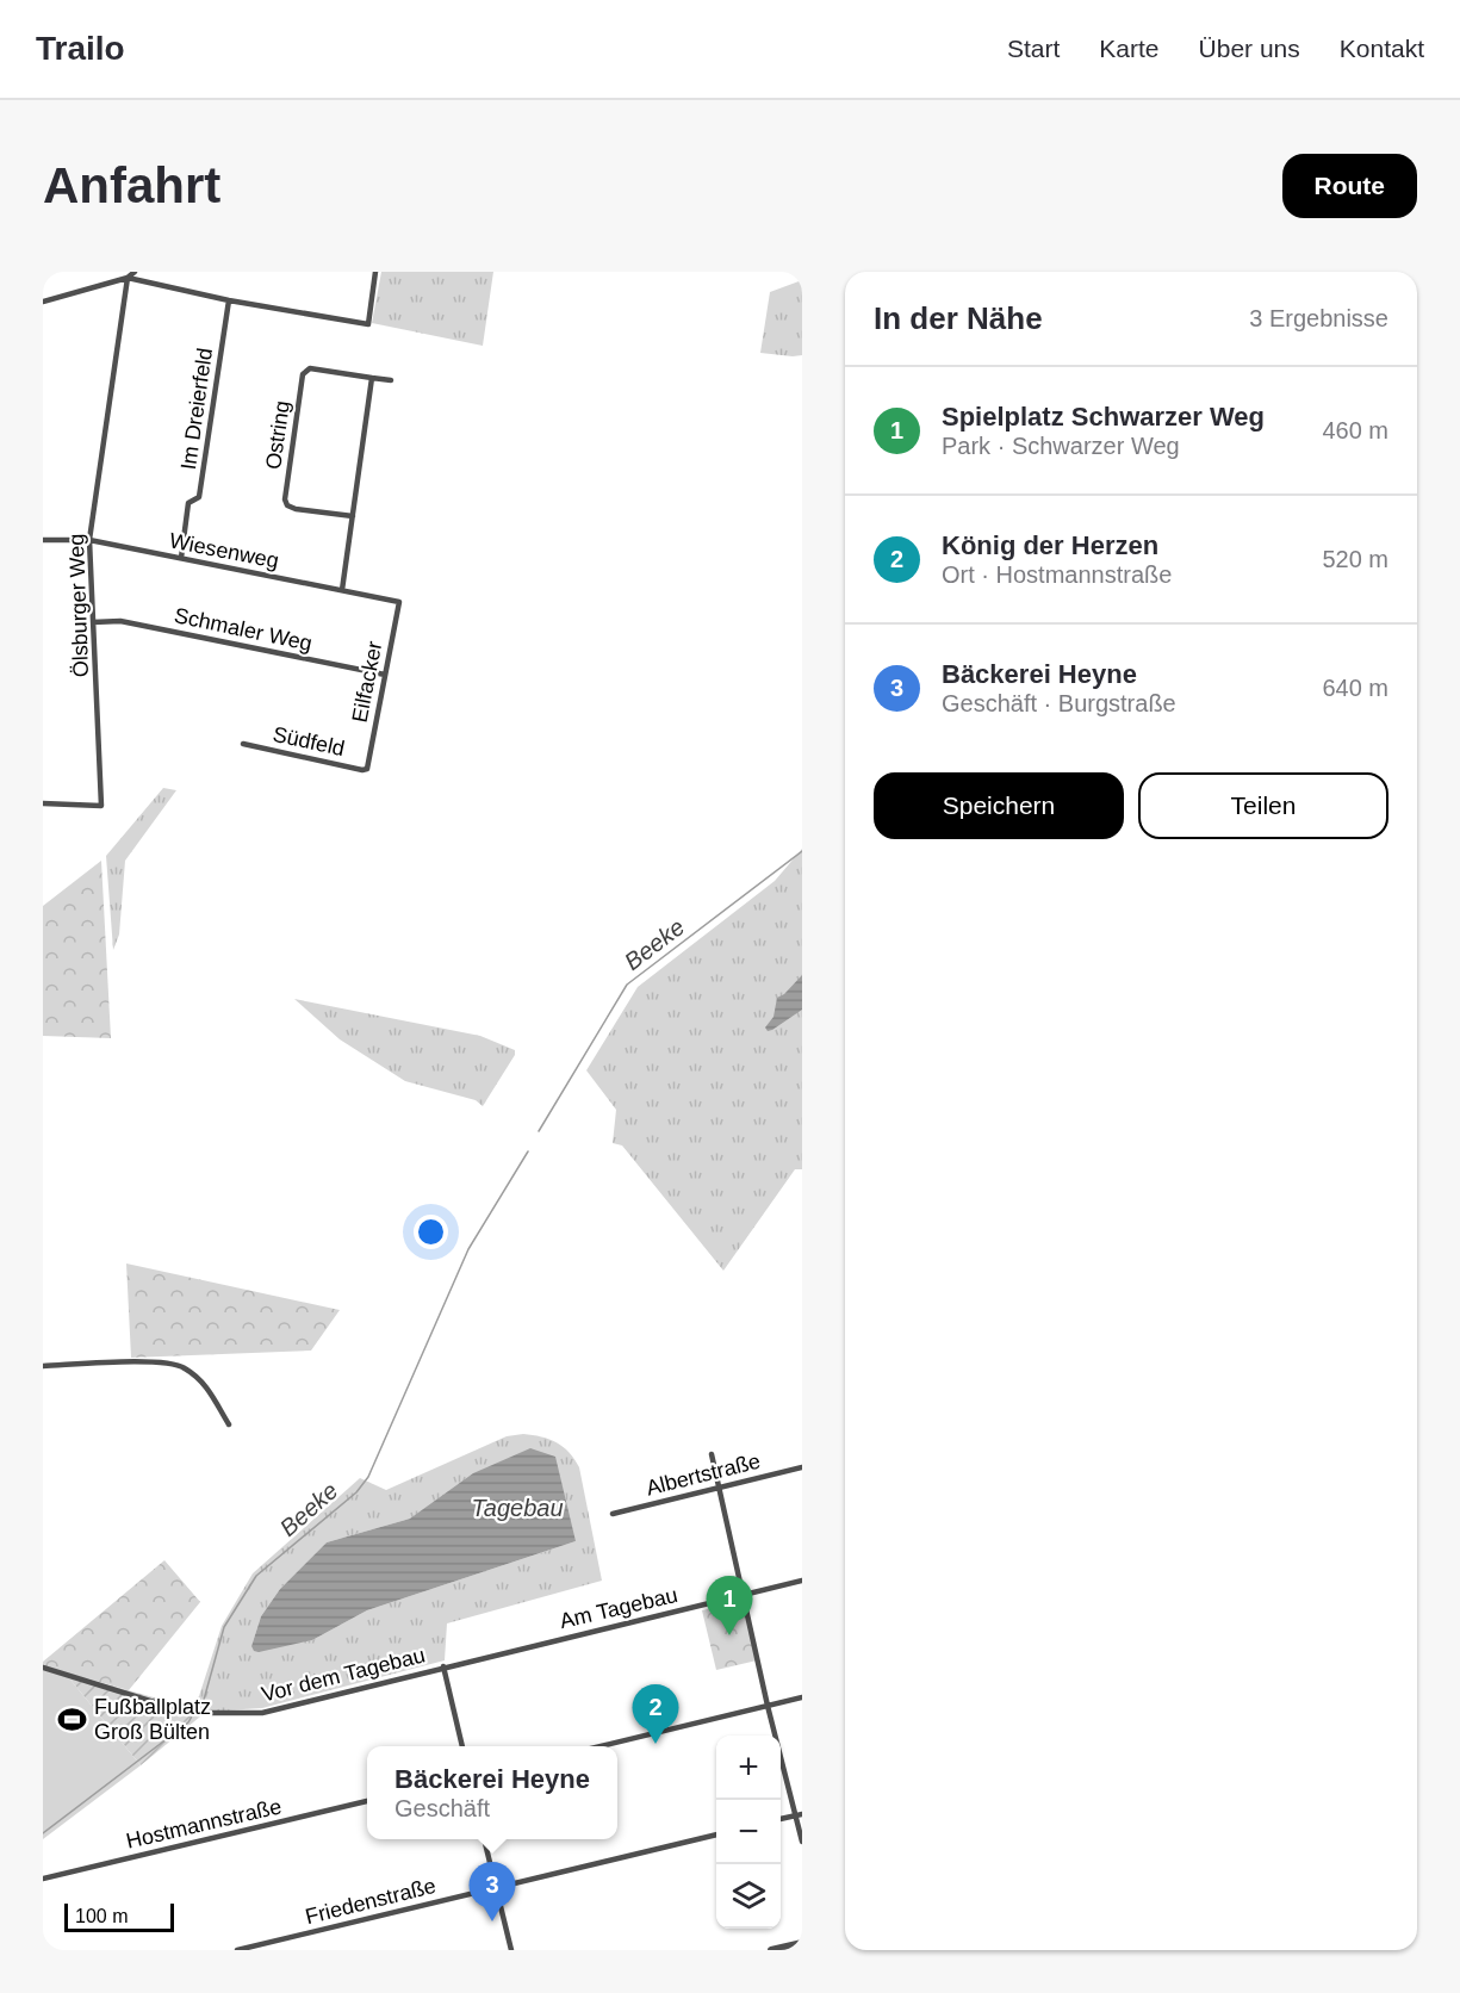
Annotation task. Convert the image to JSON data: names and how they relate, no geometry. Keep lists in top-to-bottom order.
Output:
{
  "streets": {
    "street": [
      "Im Dreierfeld",
      "Ostring",
      "Wiesenweg",
      "Ölsburger Weg",
      "Schmaler Weg",
      "Eilfacker",
      "Südfeld",
      "Albertstraße",
      "Am Tagebau",
      "Vor dem Tagebau",
      "Hostmannstraße",
      "Friedenstraße"
    ]
  },
  "crossings": [
    ["Im Dreierfeld", "Wiesenweg"],
    ["Wiesenweg", "Ölsburger Weg"],
    ["Wiesenweg", "Eilfacker"],
    ["Ölsburger Weg", "Schmaler Weg"],
    ["Schmaler Weg", "Eilfacker"],
    ["Eilfacker", "Südfeld"],
    ["Am Tagebau", "Vor dem Tagebau"]
  ],
  "water": ["Beeke", "Tagebau"],
  "places": {
    "sports": ["Fußballplatz Groß Bülten"]
  },
  "scale_bar": "100 m",
  "page": {
    "header": "Trailo",
    "nav": [
      "Start",
      "Karte",
      "Über uns",
      "Kontakt"
    ],
    "buttons": [
      "Route",
      ["Speichern", "Teilen"]
    ],
    "title": "Anfahrt",
    "heading": ["In der Nähe", "3 Ergebnisse"],
    "list": [
      {
        "mark": "1",
        "name": "Spielplatz Schwarzer Weg",
        "note": "Park · Schwarzer Weg",
        "value": "460 m"
      },
      {
        "mark": "2",
        "name": "König der Herzen",
        "note": "Ort · Hostmannstraße",
        "value": "520 m"
      },
      {
        "mark": "3",
        "name": "Bäckerei Heyne",
        "note": "Geschäft · Burgstraße",
        "value": "640 m"
      }
    ],
    "pins": ["1", "2", "3"],
    "map_buttons": ["+", "−"],
    "popup": ["Bäckerei Heyne", "Geschäft"],
    "scale": "100 m"
  }
}
